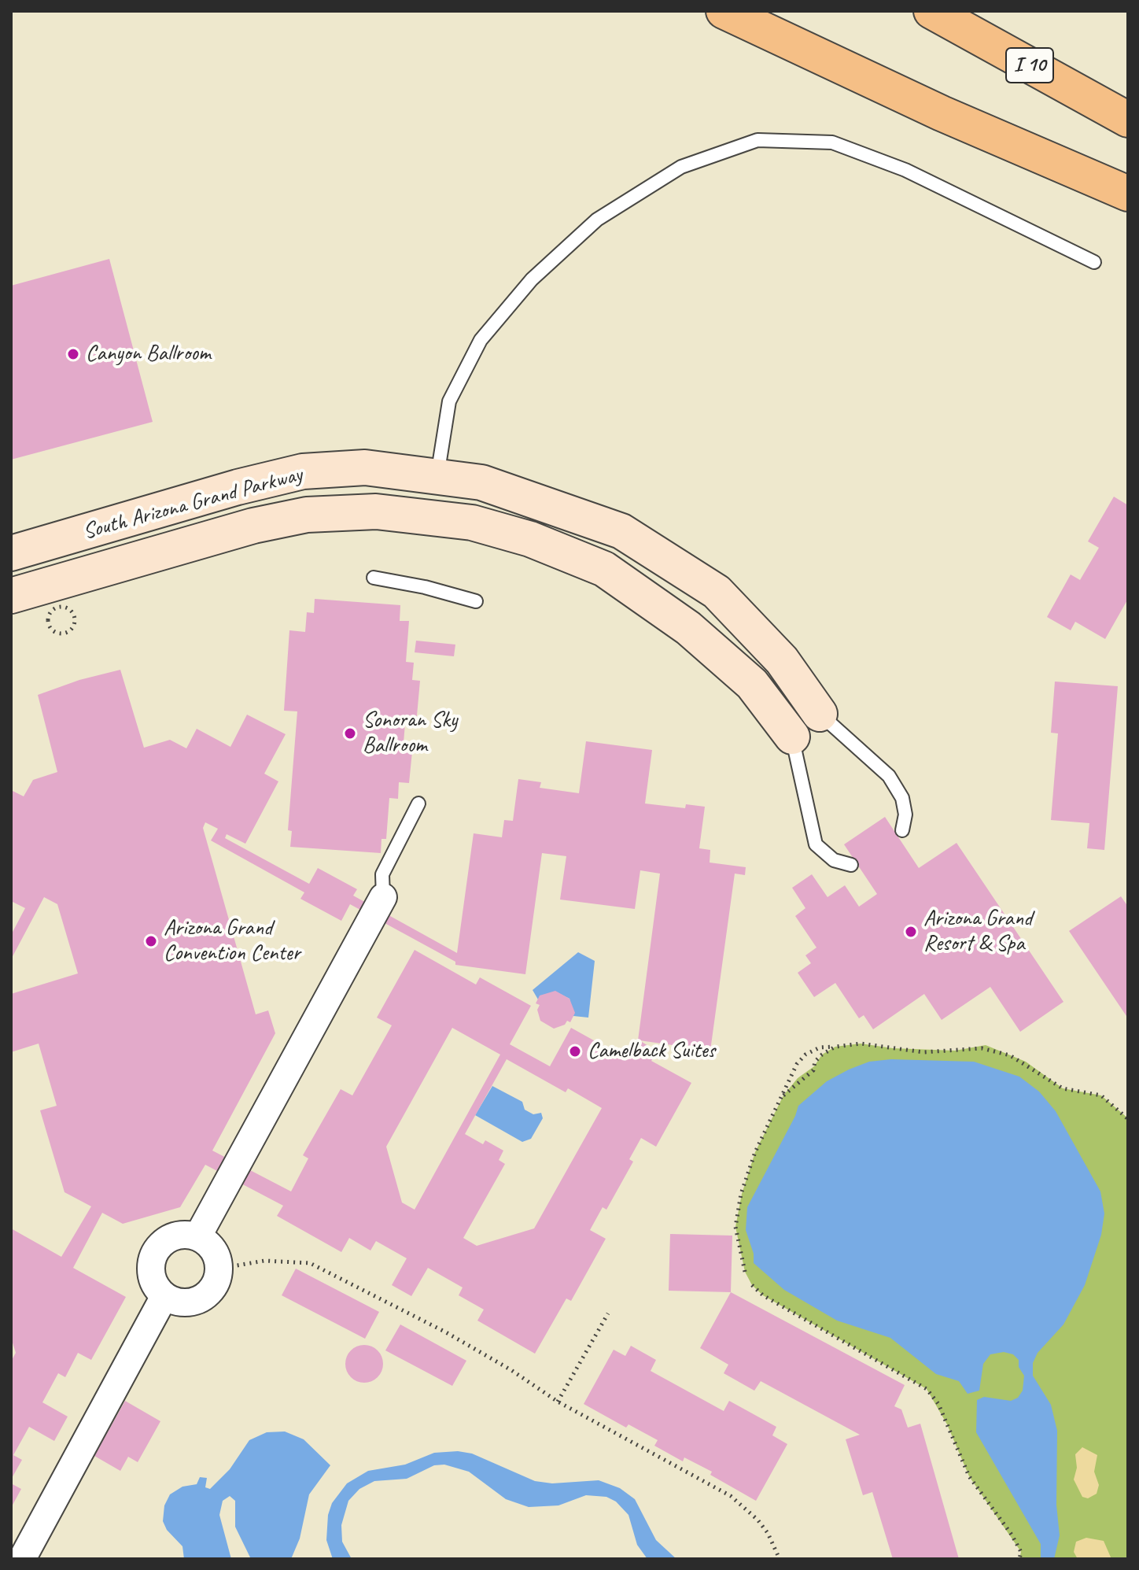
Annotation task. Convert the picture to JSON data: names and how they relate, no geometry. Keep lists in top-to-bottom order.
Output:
{
  "streets": {
    "highway": ["I 10"],
    "street": ["South Arizona Grand Parkway"]
  },
  "places": [
    "Canyon Ballroom",
    "Sonoran Sky Ballroom",
    "Arizona Grand Resort & Spa",
    "Arizona Grand Convention Center",
    "Camelback Suites"
  ]
}
